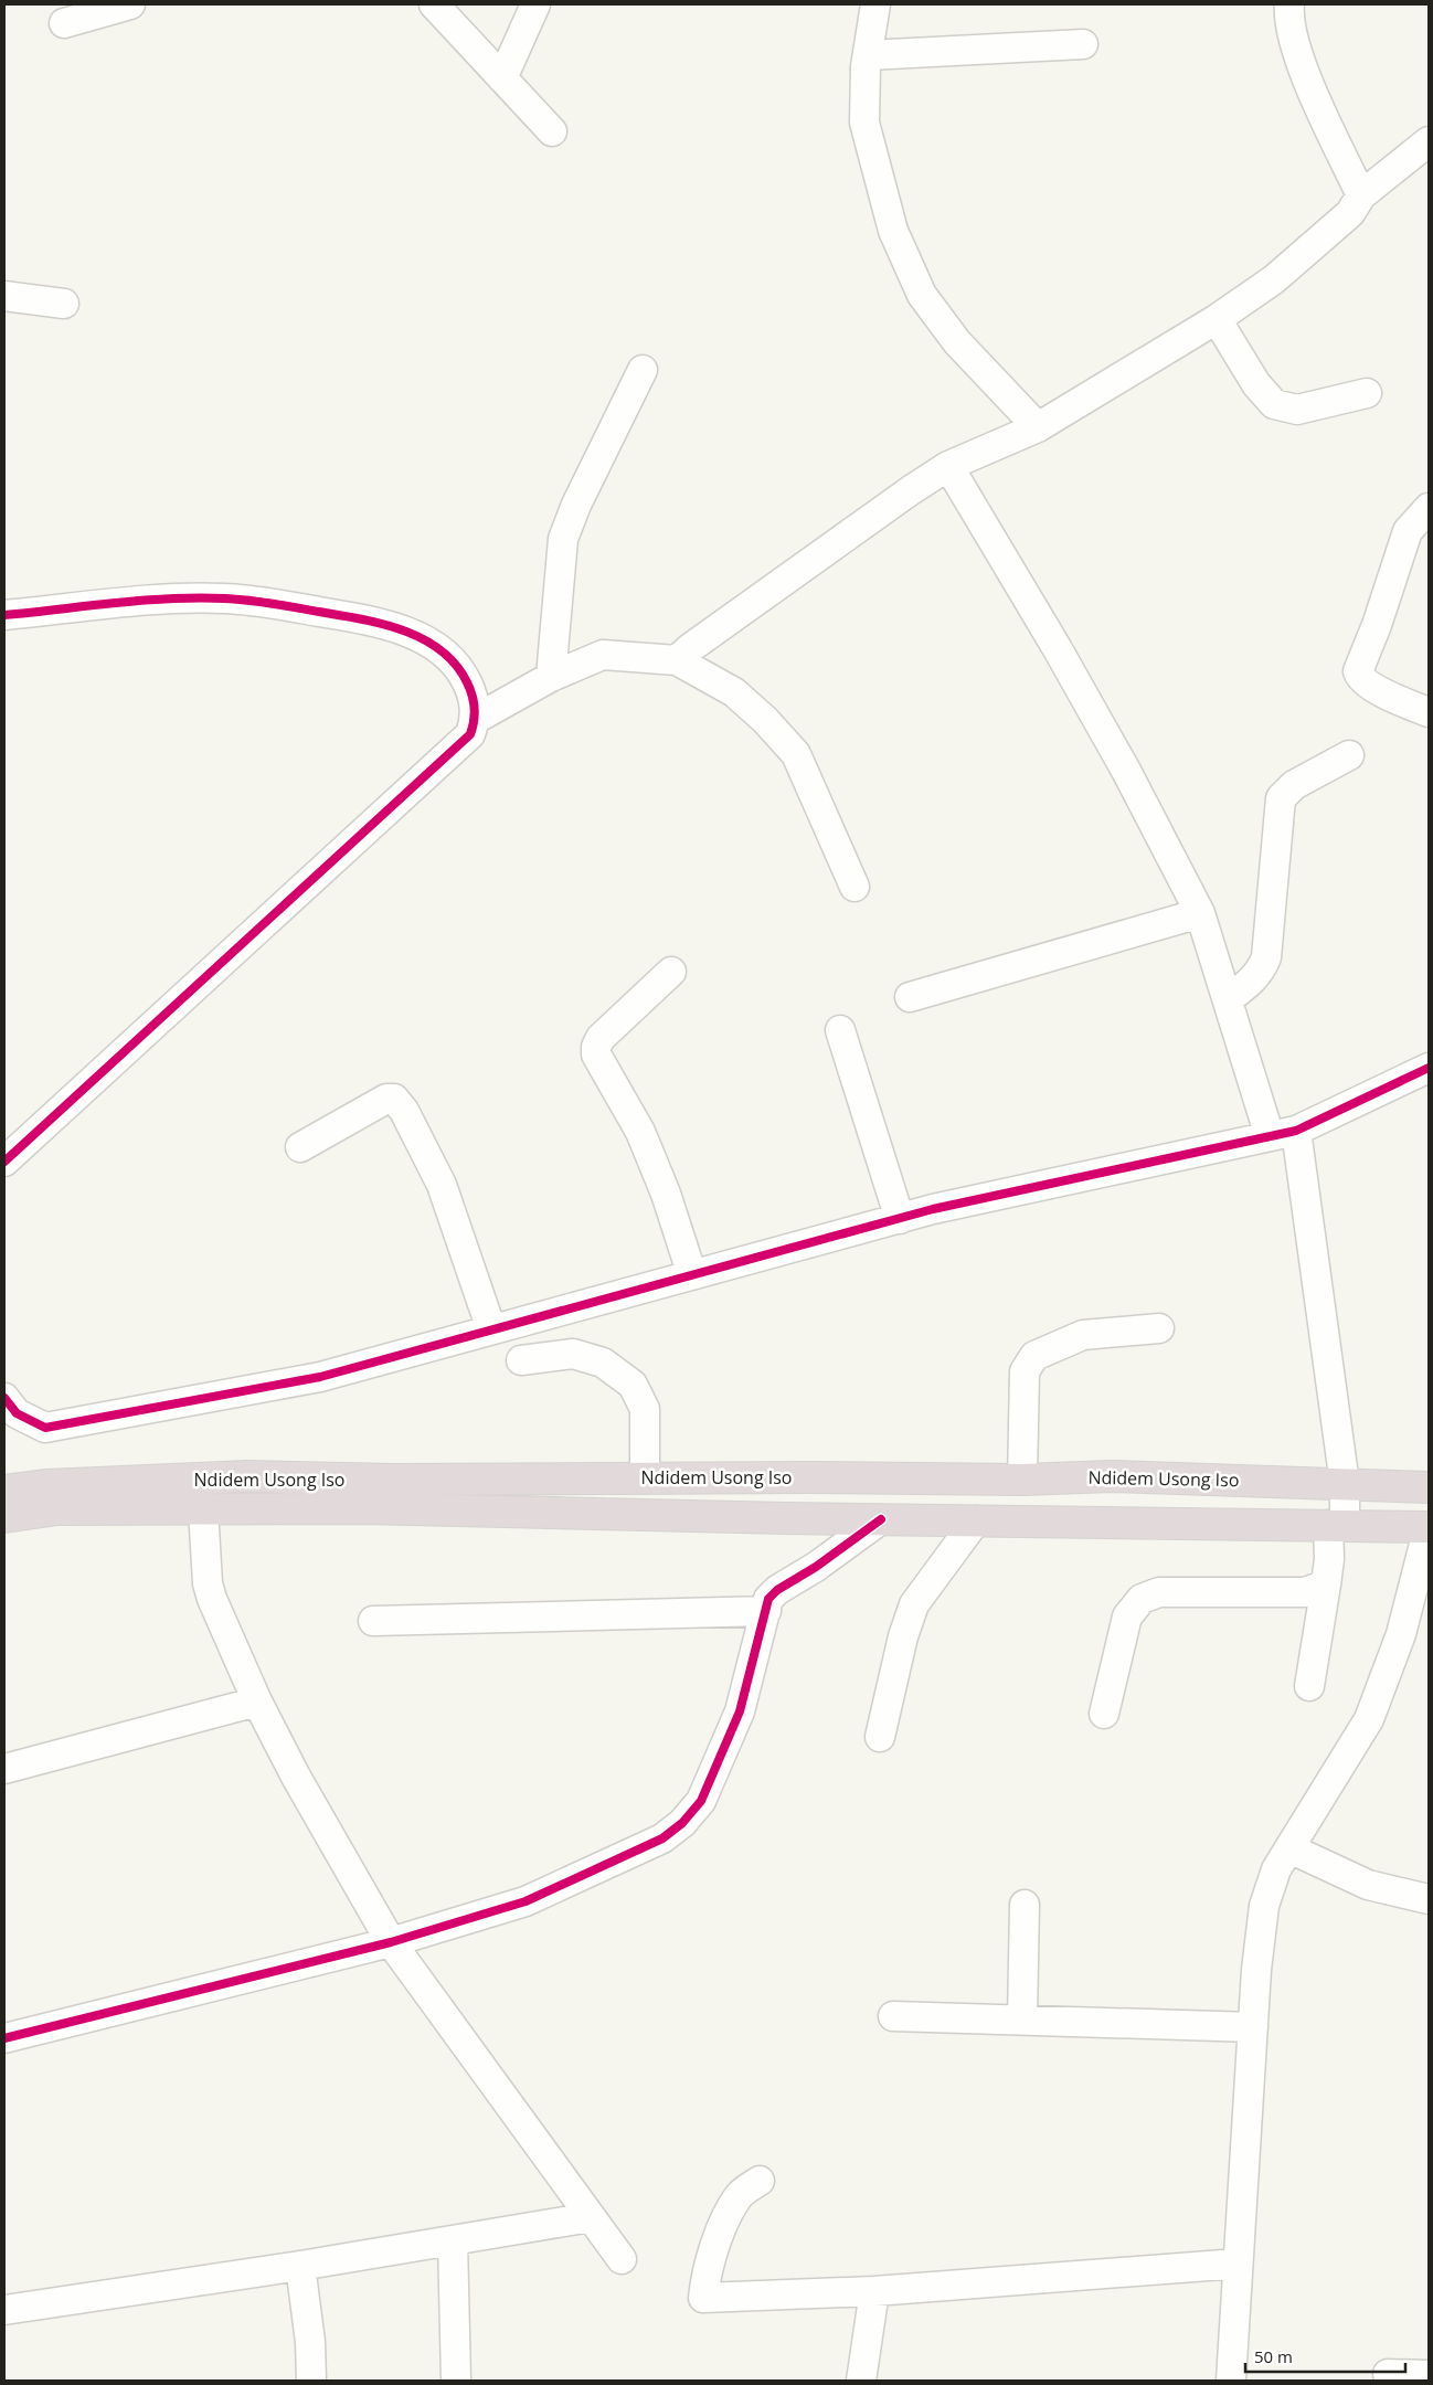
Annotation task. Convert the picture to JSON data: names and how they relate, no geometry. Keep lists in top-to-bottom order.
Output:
{
  "streets": {
    "highway": ["Ndidem Usong Iso"]
  },
  "scale_bar": "50 m"
}
